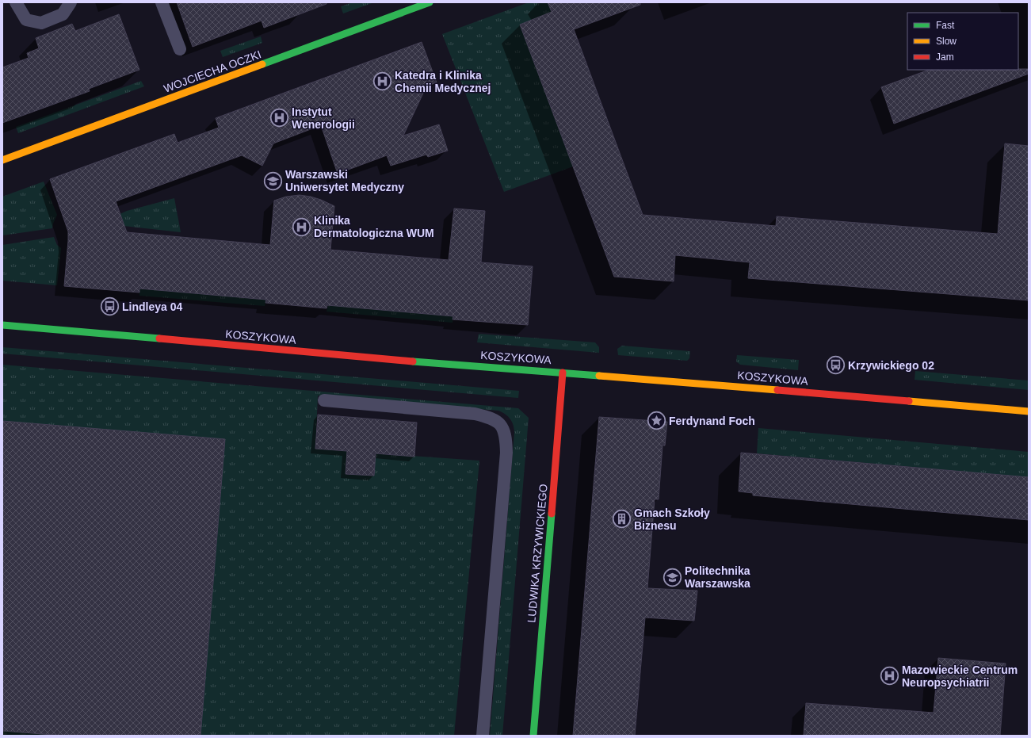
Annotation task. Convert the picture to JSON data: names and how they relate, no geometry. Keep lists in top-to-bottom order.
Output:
{
  "streets": {
    "street": ["WOJCIECHA OCZKI", "KOSZYKOWA", "LUDWIKA KRZYWICKIEGO"]
  },
  "crossings": [
    ["KOSZYKOWA", "LUDWIKA KRZYWICKIEGO"]
  ],
  "places": {
    "hospital": [
      "Katedra i Klinika Chemii Medycznej",
      "Instytut Wenerologii",
      "Klinika Dermatologiczna WUM",
      "Mazowieckie Centrum Neuropsychiatrii"
    ],
    "school or university": ["Warszawski Uniwersytet Medyczny", "Politechnika Warszawska"],
    "bus stop": ["Lindleya 04", "Krzywickiego 02"],
    "place": ["Ferdynand Foch"],
    "building": ["Gmach Szkoły Biznesu"]
  },
  "legend": ["Fast", "Slow", "Jam"]
}
